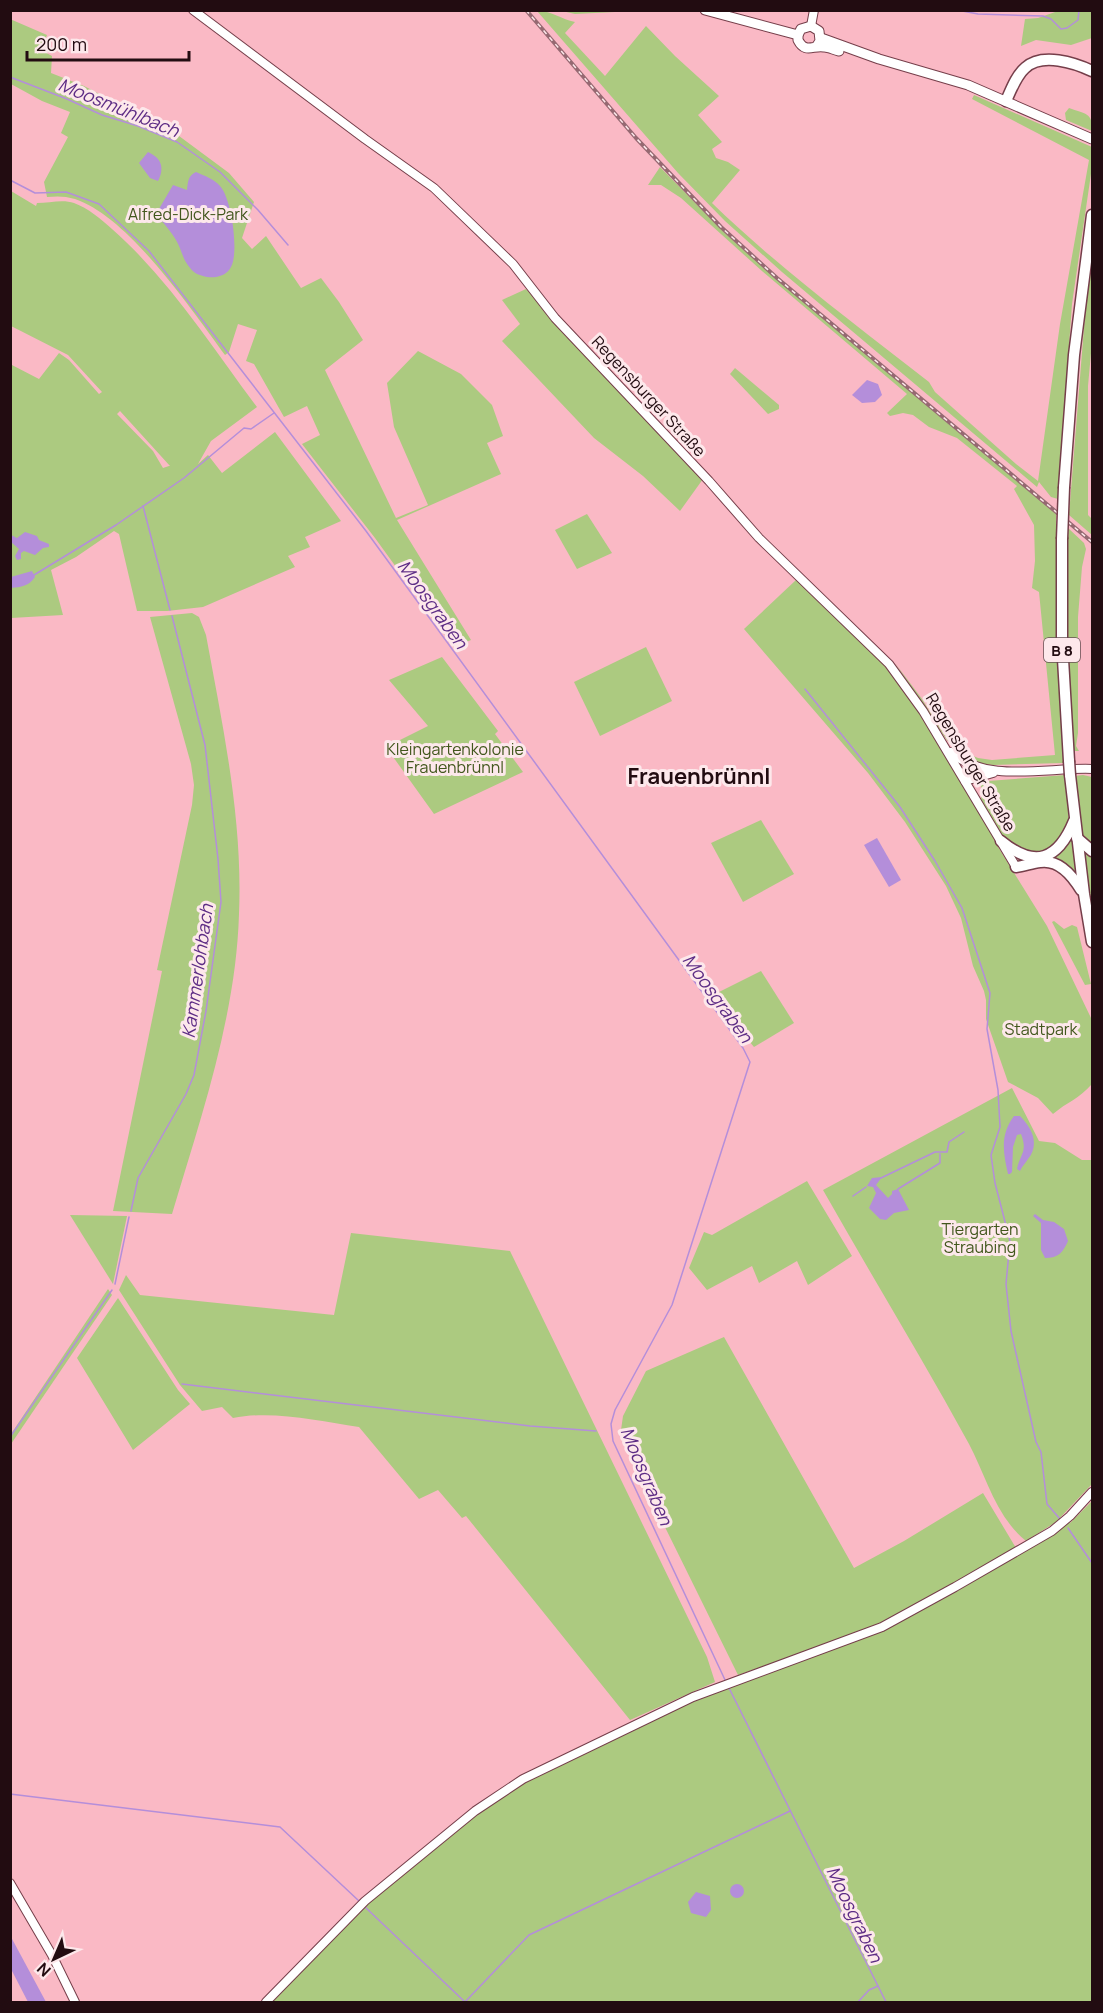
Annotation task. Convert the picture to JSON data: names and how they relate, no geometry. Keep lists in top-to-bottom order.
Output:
{
  "streets": {
    "main road": ["B 8"],
    "street": ["Regensburger Straße"]
  },
  "districts": ["Frauenbrünnl"],
  "water": ["Moosmühlbach", "Moosgraben", "Kammerlohbach"],
  "parks": [
    "Alfred-Dick-Park",
    "Kleingartenkolonie Frauenbrünnl",
    "Stadtpark",
    "Tiergarten Straubing"
  ],
  "scale_bar": "200 m",
  "north": "bottom left"
}
